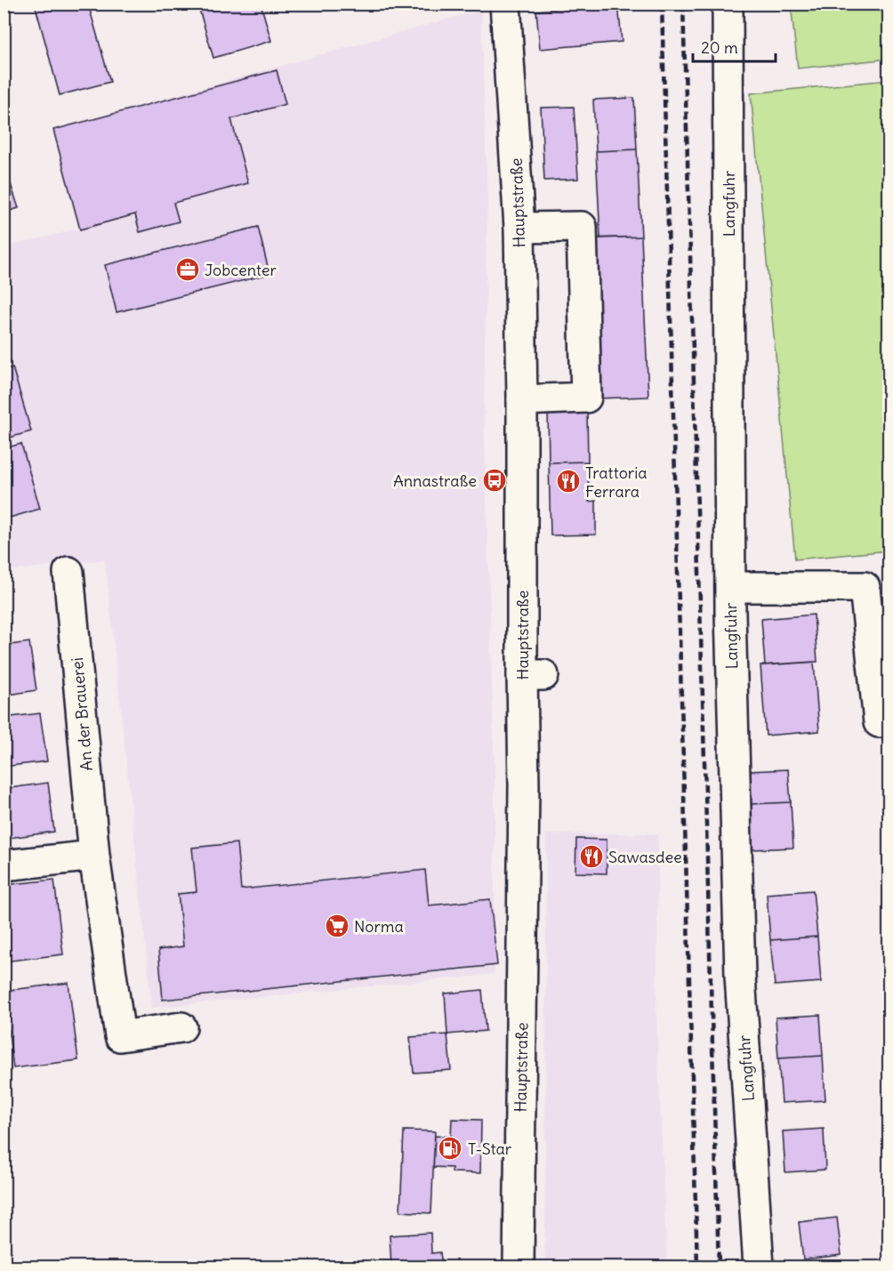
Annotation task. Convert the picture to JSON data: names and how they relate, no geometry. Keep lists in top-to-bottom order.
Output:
{
  "streets": {
    "street": ["Hauptstraße", "Langfuhr", "An der Brauerei"]
  },
  "places": {
    "office": ["Jobcenter"],
    "bus stop": ["Annastraße"],
    "restaurant": ["Trattoria Ferrara", "Sawasdee"],
    "supermarket": ["Norma"],
    "fuel station": ["T-Star"]
  },
  "scale_bar": "20 m"
}
